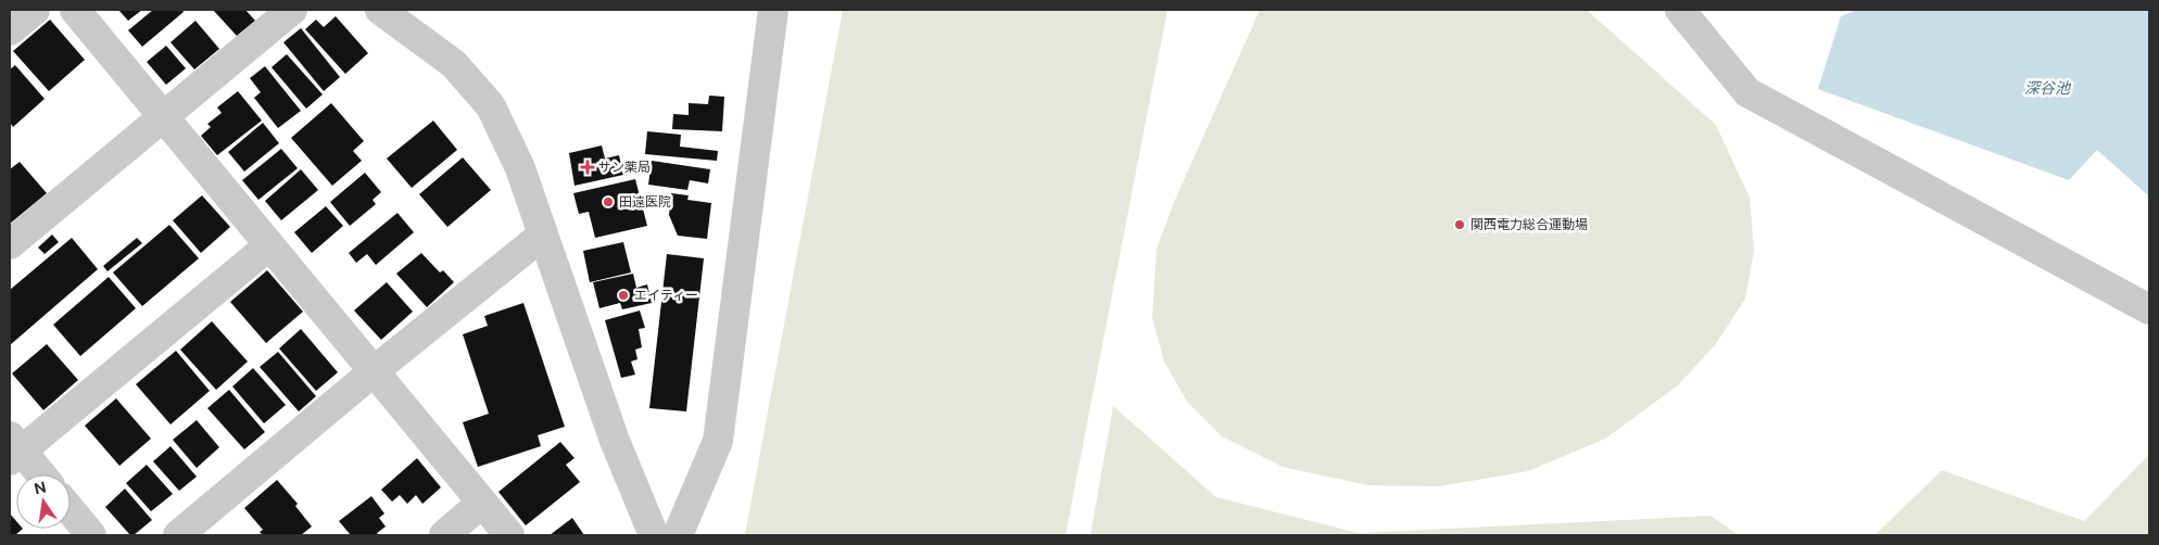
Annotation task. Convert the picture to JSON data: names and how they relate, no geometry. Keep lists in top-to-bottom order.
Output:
{
  "water": ["深谷池"],
  "places": {
    "health": ["サン薬局"],
    "other": ["田遠医院", "関西電力総合運動場", "エイティー"]
  },
  "north": "top"
}
